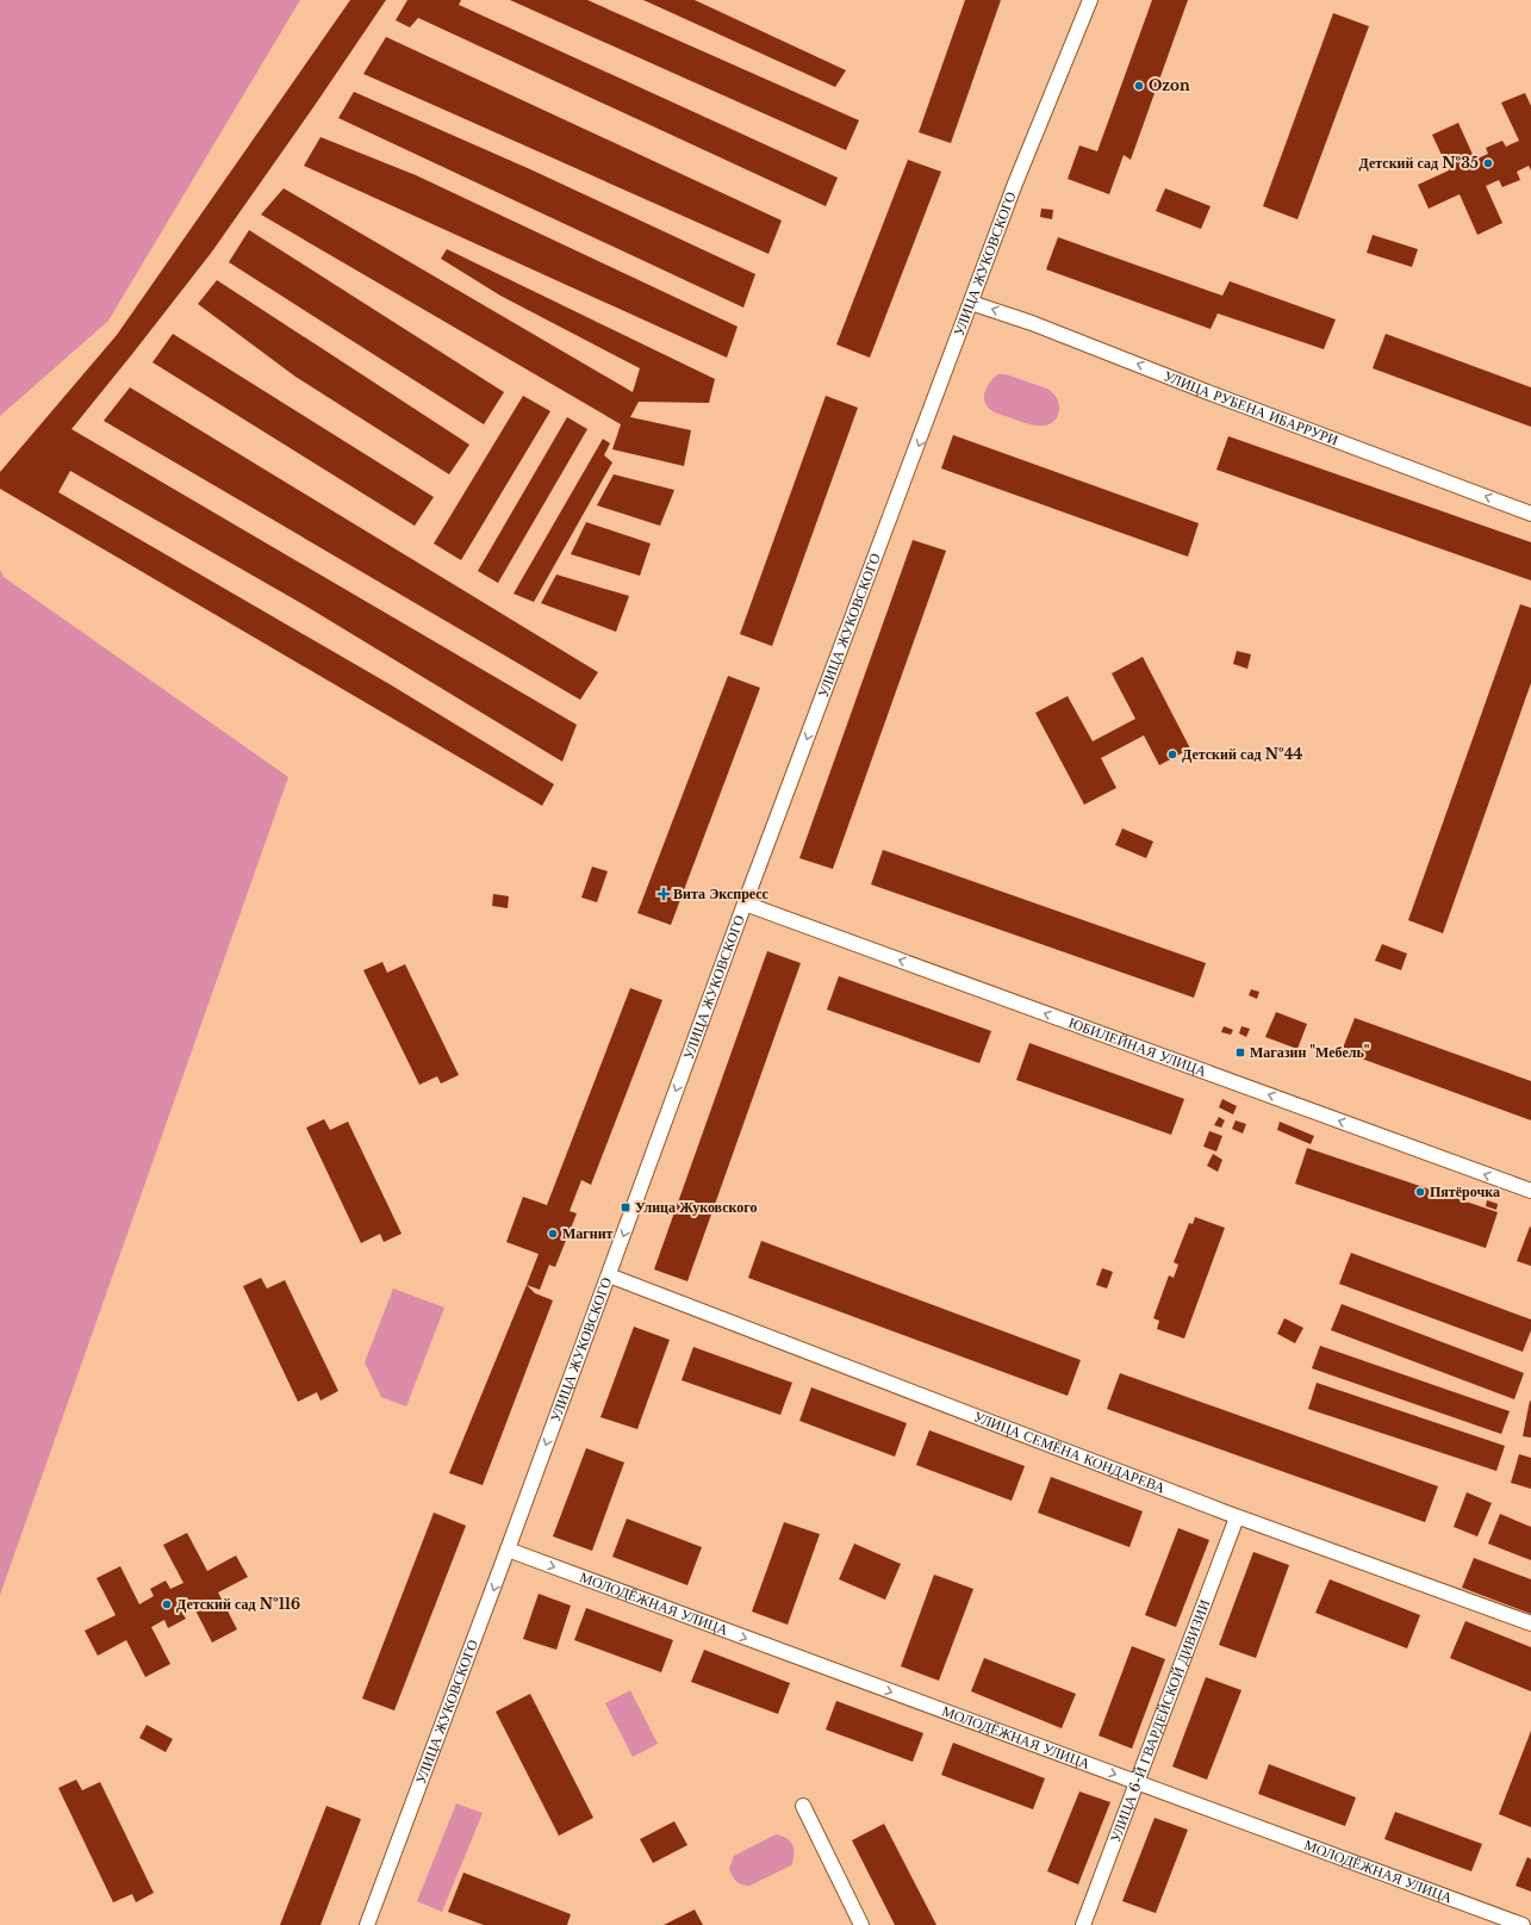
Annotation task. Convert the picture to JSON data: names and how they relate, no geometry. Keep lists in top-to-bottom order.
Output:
{
  "streets": {
    "street": [
      "УЛИЦА ЖУКОВСКОГО",
      "УЛИЦА РУБЕНА ИБАРРУРИ",
      "ЮБИЛЕЙНАЯ УЛИЦА",
      "УЛИЦА СЕМЁНА КОНДАРЕВА",
      "МОЛОДЁЖНАЯ УЛИЦА",
      "УЛИЦА 6-Й ГВАРДЕЙСКОЙ ДИВИЗИИ"
    ]
  },
  "crossings": [
    ["УЛИЦА ЖУКОВСКОГО", "УЛИЦА РУБЕНА ИБАРРУРИ"],
    ["УЛИЦА ЖУКОВСКОГО", "ЮБИЛЕЙНАЯ УЛИЦА"],
    ["УЛИЦА ЖУКОВСКОГО", "УЛИЦА СЕМЁНА КОНДАРЕВА"],
    ["УЛИЦА ЖУКОВСКОГО", "МОЛОДЁЖНАЯ УЛИЦА"],
    ["УЛИЦА СЕМЁНА КОНДАРЕВА", "УЛИЦА 6-Й ГВАРДЕЙСКОЙ ДИВИЗИИ"],
    ["МОЛОДЁЖНАЯ УЛИЦА", "УЛИЦА 6-Й ГВАРДЕЙСКОЙ ДИВИЗИИ"]
  ],
  "one_way": [
    "УЛИЦА ЖУКОВСКОГО",
    "УЛИЦА РУБЕНА ИБАРРУРИ",
    "ЮБИЛЕЙНАЯ УЛИЦА",
    "МОЛОДЁЖНАЯ УЛИЦА"
  ],
  "places": {
    "other": [
      "Ozon",
      "Детский сад №35",
      "Детский сад №44",
      "Пятёрочка",
      "Магнит",
      "Детский сад №116"
    ],
    "health": ["Вита Экспресс"],
    "transit": ["Магазин \"Мебель\"", "Улица Жуковского"]
  }
}
